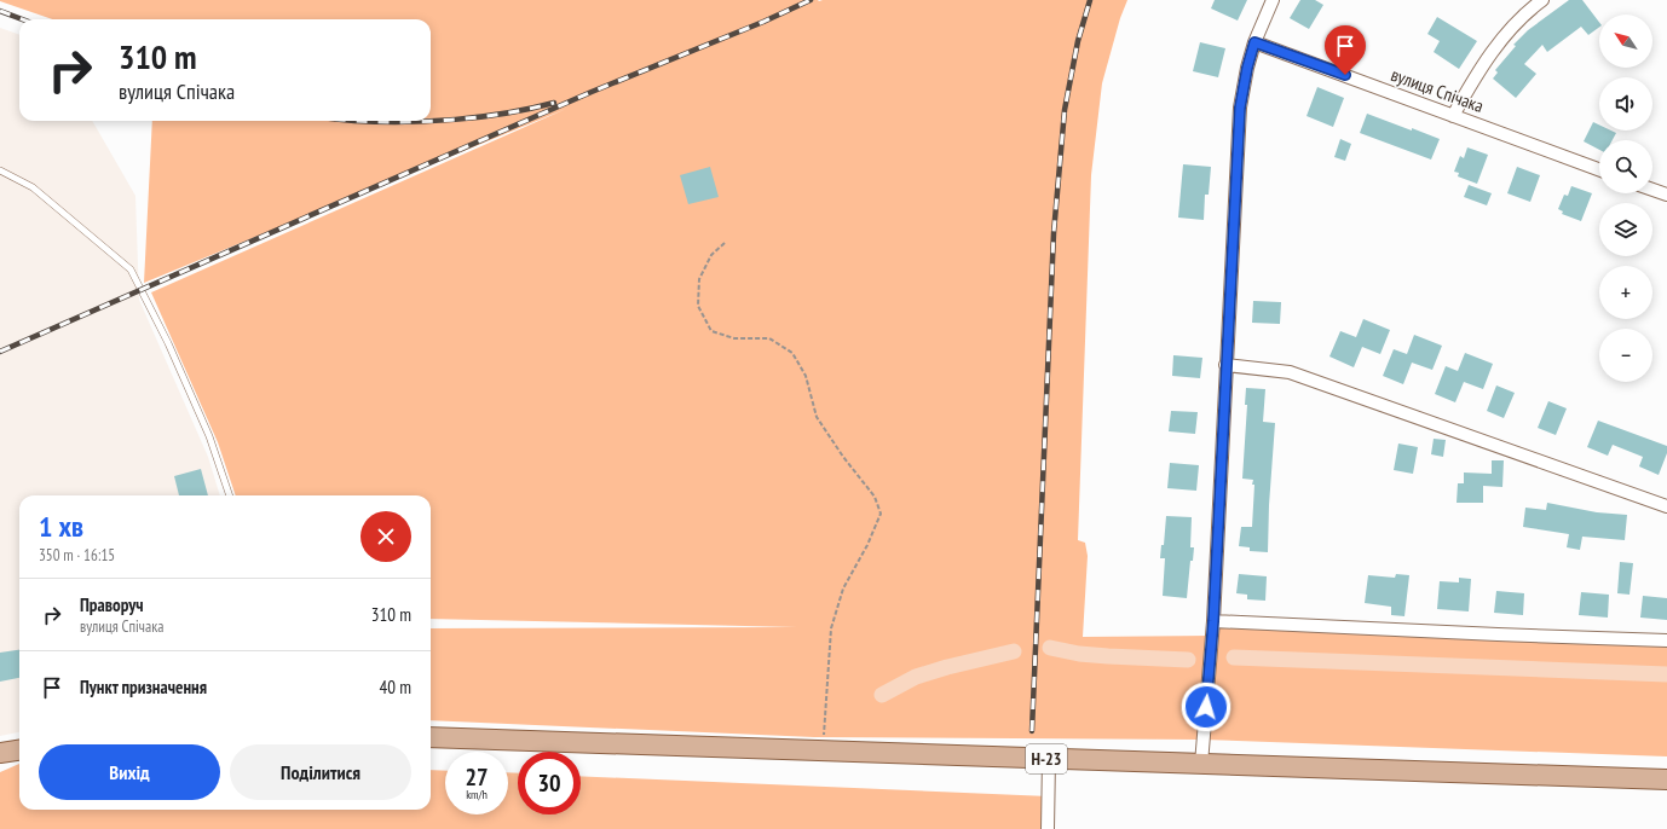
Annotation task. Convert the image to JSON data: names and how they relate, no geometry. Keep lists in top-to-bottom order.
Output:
{
  "streets": {
    "main road": ["Н-23"],
    "street": ["вулиця Спічака"]
  },
  "north": "top left",
  "page": {
    "map_buttons": ["+", "−"],
    "turn": ["310 m", "вулиця Спічака"],
    "heading": ["1 хв", "350 m · 16:15"],
    "list": [
      {
        "name": "Праворуч",
        "note": "вулиця Спічака",
        "value": "310 m"
      },
      {
        "name": "Пункт призначення",
        "value": "40 m"
      }
    ],
    "buttons": ["Вихід", "Поділитися"],
    "speed": "27 km/h",
    "limit": "30"
  }
}
